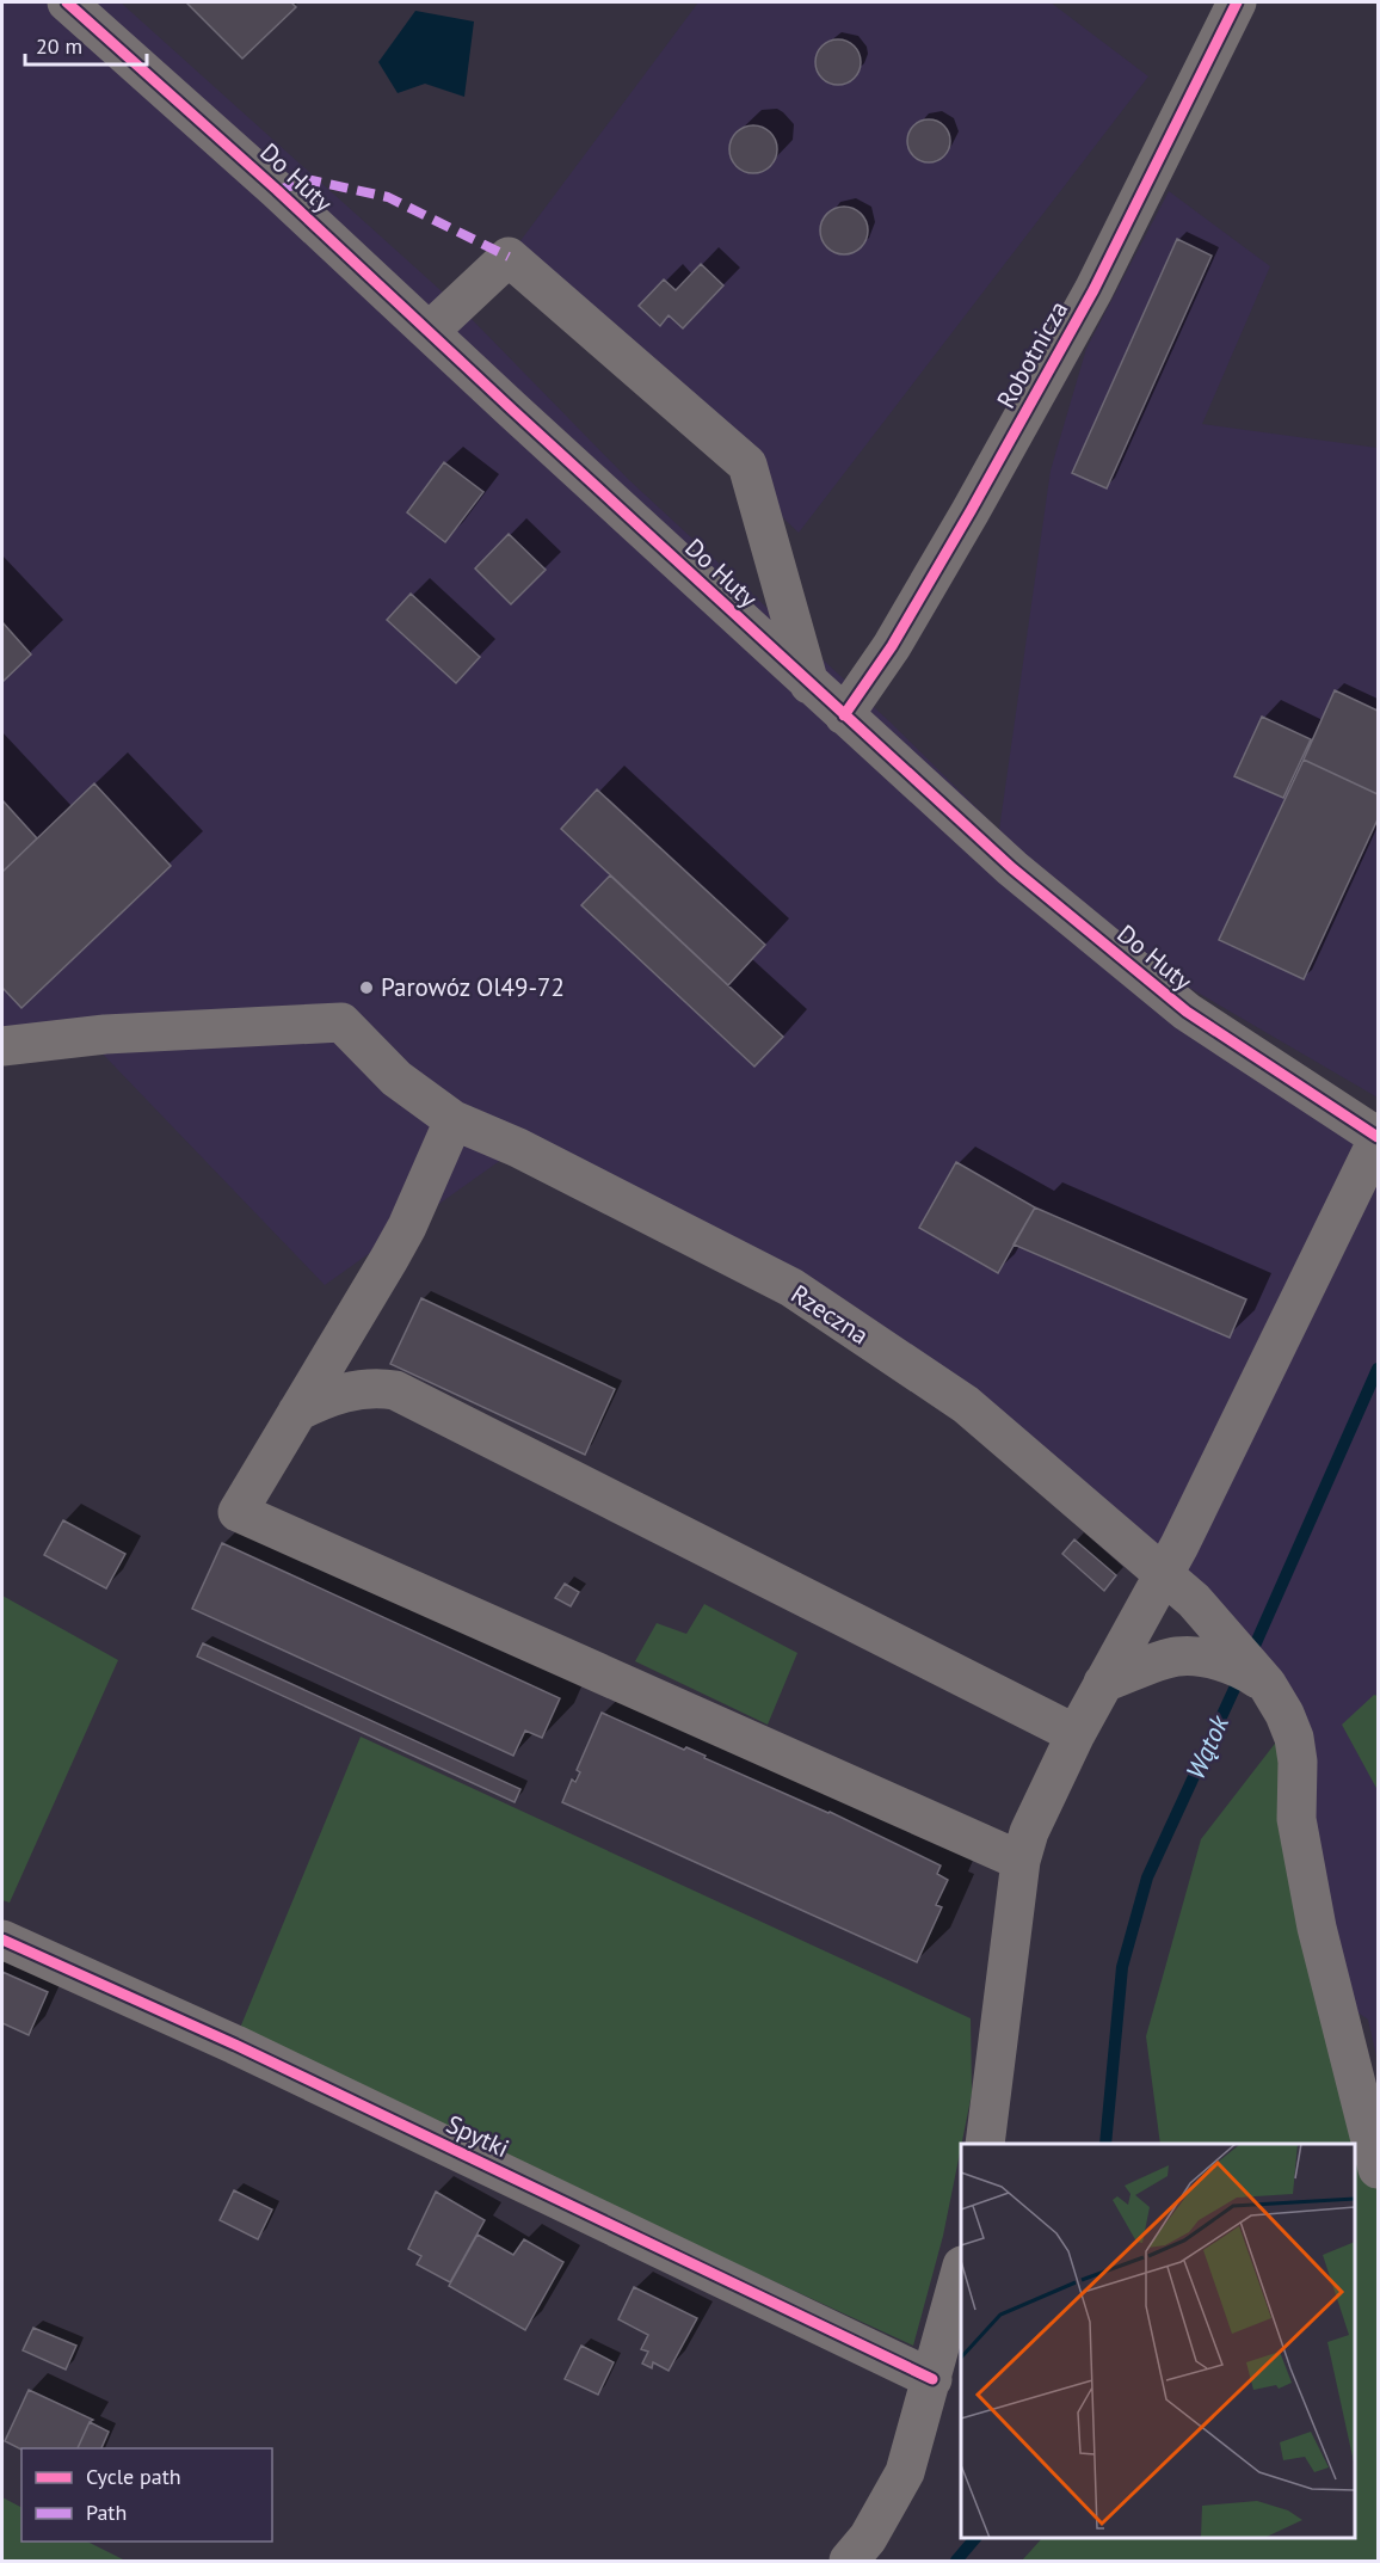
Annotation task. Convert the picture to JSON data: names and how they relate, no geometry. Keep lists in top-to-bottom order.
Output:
{
  "streets": {
    "street": [
      "Do Huty",
      "Robotnicza",
      "Rzeczna",
      "Spytki"
    ]
  },
  "crossings": [
    ["Do Huty", "Robotnicza"]
  ],
  "water": ["Wątok"],
  "places": ["Parowóz Ol49-72"],
  "legend": ["Cycle path", "Path"],
  "scale_bar": "20 m"
}
